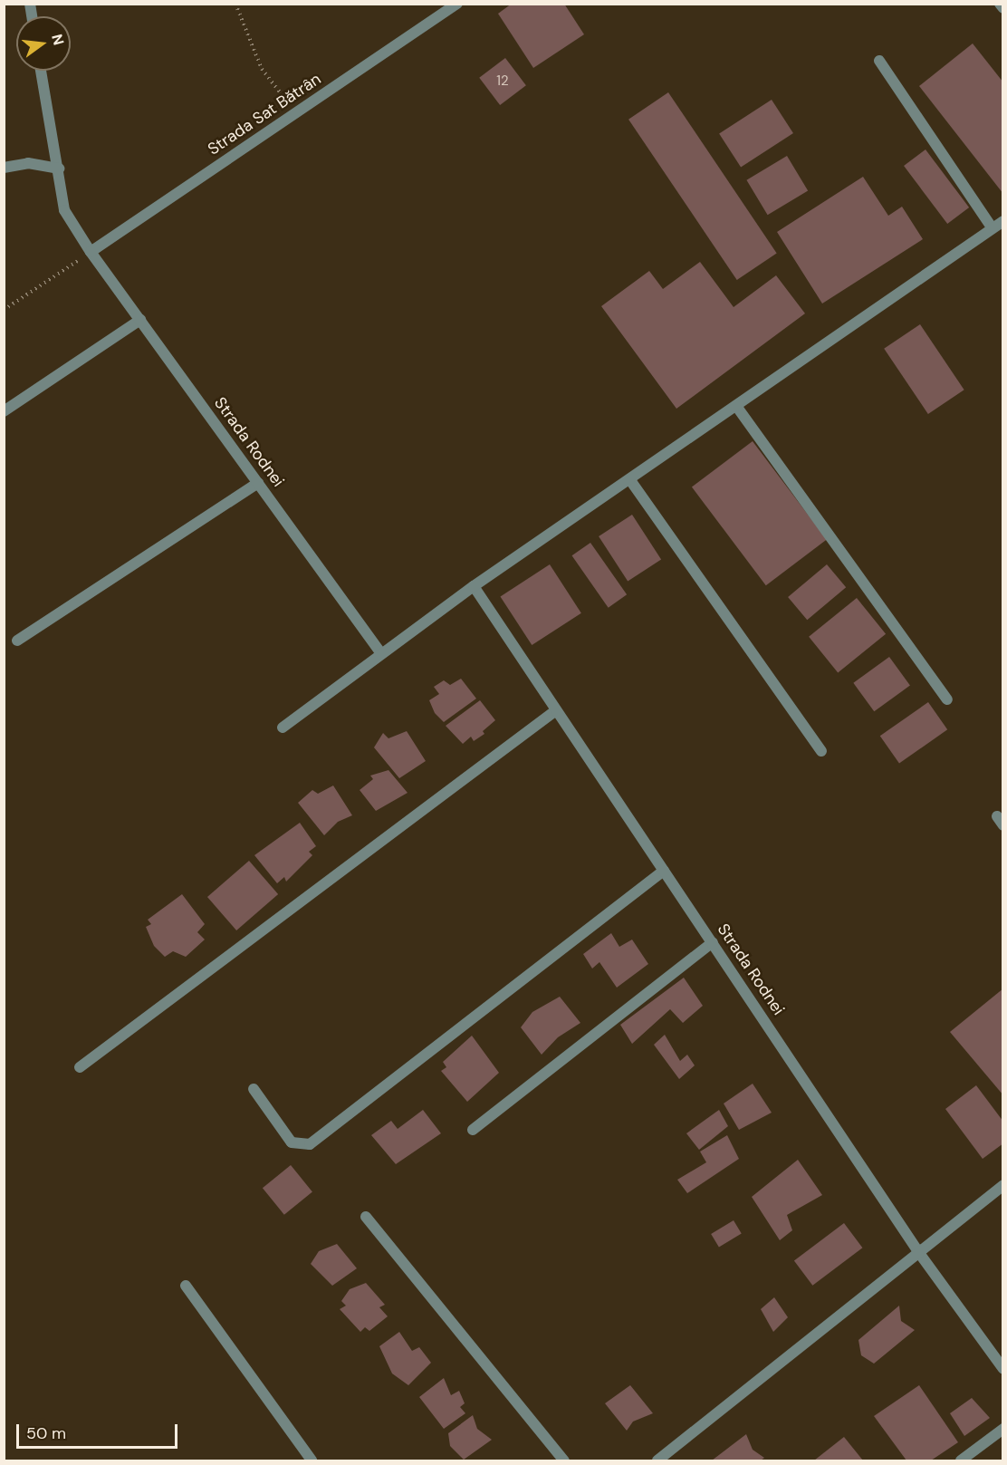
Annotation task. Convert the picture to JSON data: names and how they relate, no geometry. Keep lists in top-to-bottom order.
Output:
{
  "streets": {
    "street": ["Strada Sat Bătrân", "Strada Rodnei"]
  },
  "crossings": [
    ["Strada Sat Bătrân", "Strada Rodnei"]
  ],
  "house_numbers": ["12"],
  "scale_bar": "50 m",
  "north": "right"
}
